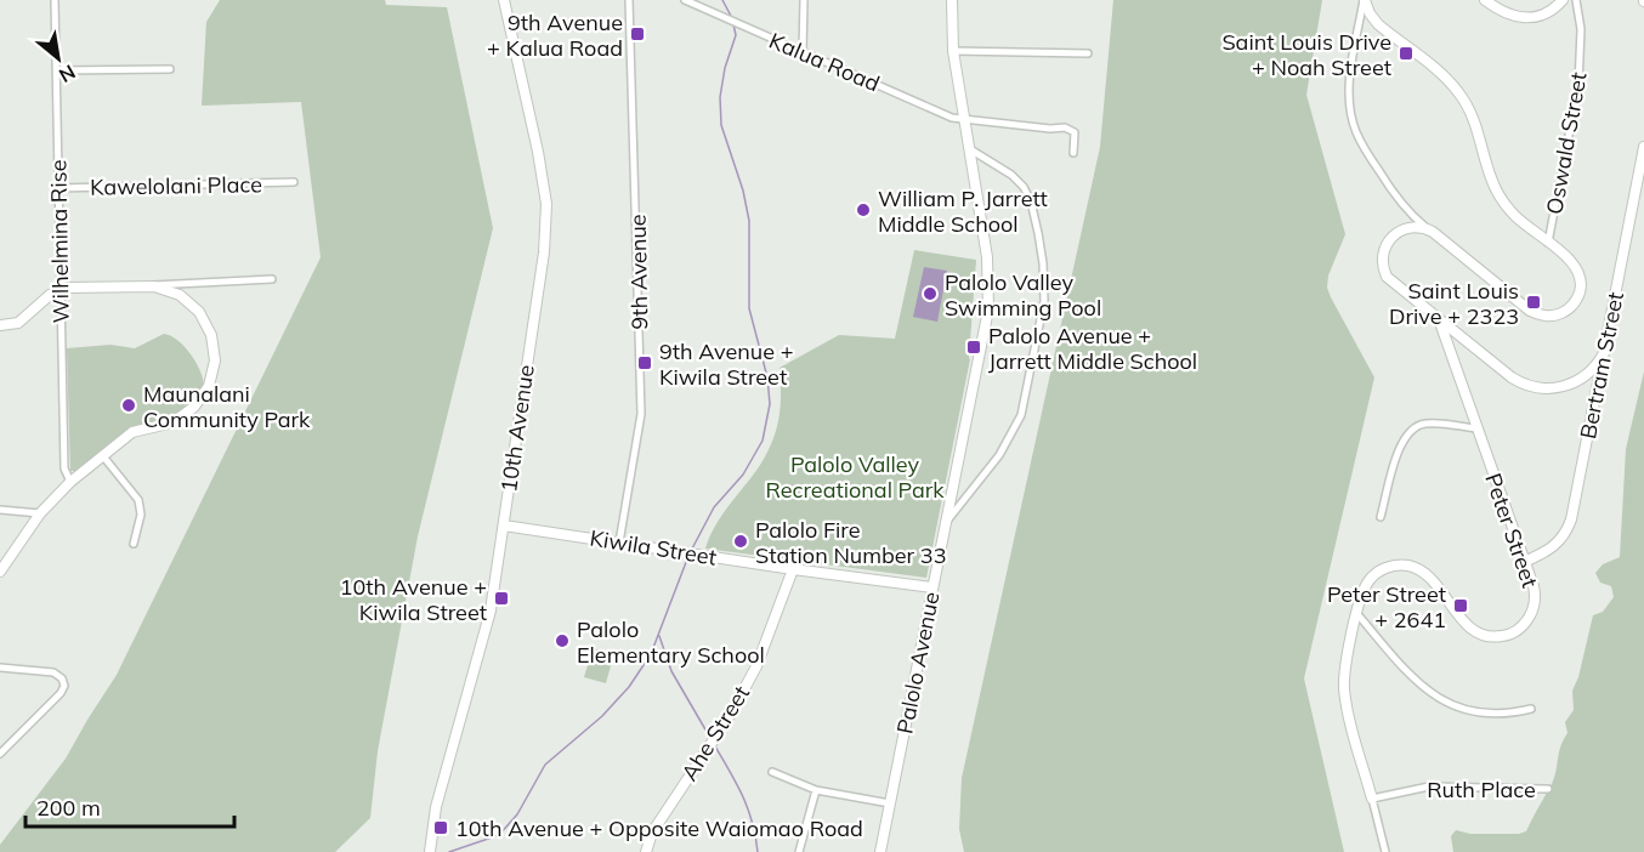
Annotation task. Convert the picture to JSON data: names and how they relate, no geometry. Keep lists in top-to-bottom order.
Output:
{
  "streets": {
    "street": [
      "Kalua Road",
      "Oswald Street",
      "Kawelolani Place",
      "Wilhelmina Rise",
      "9th Avenue",
      "Bertram Street",
      "10th Avenue",
      "Peter Street",
      "Kiwila Street",
      "Palolo Avenue",
      "Ahe Street",
      "Ruth Place"
    ]
  },
  "crossings": [
    ["Kalua Road", "Palolo Avenue"],
    ["Kawelolani Place", "Wilhelmina Rise"],
    ["9th Avenue", "Kiwila Street"],
    ["Bertram Street", "Peter Street"],
    ["10th Avenue", "Kiwila Street"],
    ["Peter Street", "Ruth Place"],
    ["Kiwila Street", "Palolo Avenue"],
    ["Kiwila Street", "Ahe Street"]
  ],
  "parks": ["Palolo Valley Recreational Park"],
  "places": {
    "transit": [
      "9th Avenue + Kalua Road",
      "Saint Louis Drive + Noah Street",
      "Saint Louis Drive + 2323",
      "Palolo Avenue + Jarrett Middle School",
      "9th Avenue + Kiwila Street",
      "10th Avenue + Kiwila Street",
      "Peter Street + 2641",
      "10th Avenue + Opposite Waiomao Road"
    ],
    "other": [
      "William P. Jarrett Middle School",
      "Palolo Valley Swimming Pool",
      "Maunalani Community Park",
      "Palolo Fire Station Number 33",
      "Palolo Elementary School"
    ]
  },
  "scale_bar": "200 m",
  "north": "bottom right"
}
